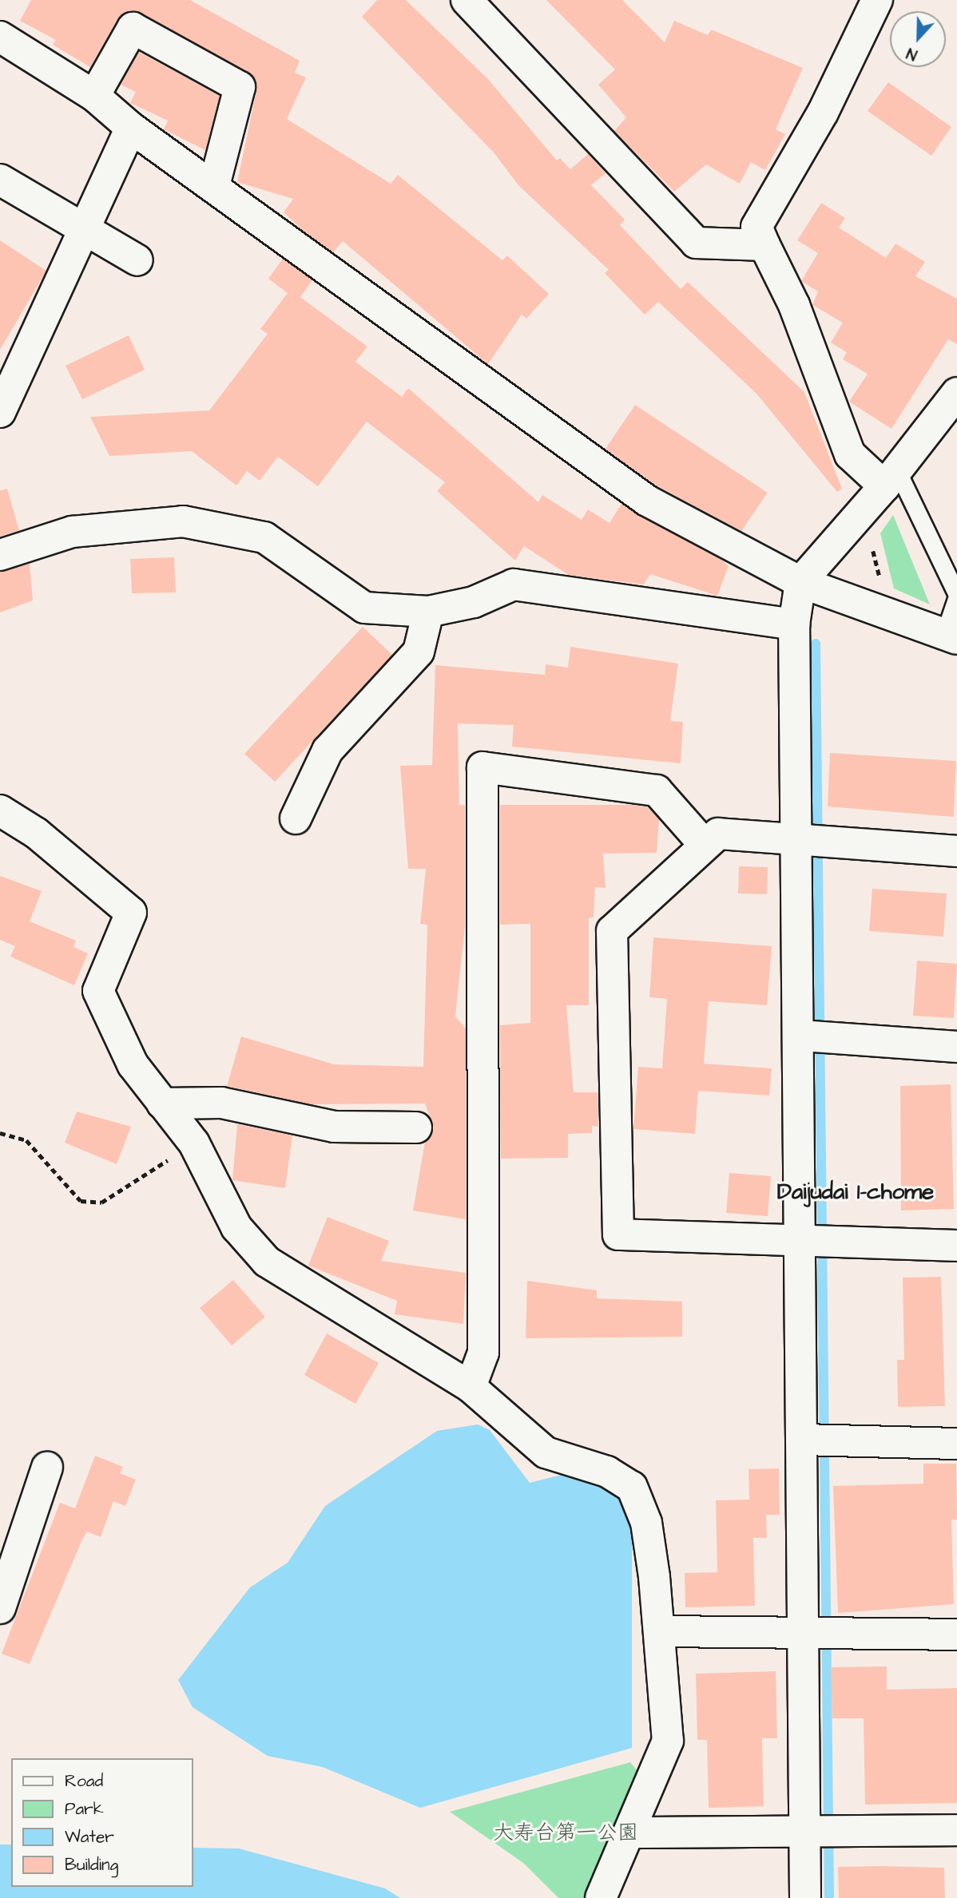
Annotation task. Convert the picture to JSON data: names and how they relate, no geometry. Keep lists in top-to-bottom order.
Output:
{
  "districts": ["Daijudai 1-chome"],
  "parks": ["大寿台第一公園"],
  "legend": [
    "Road",
    "Park",
    "Water",
    "Building"
  ],
  "north": "bottom"
}
